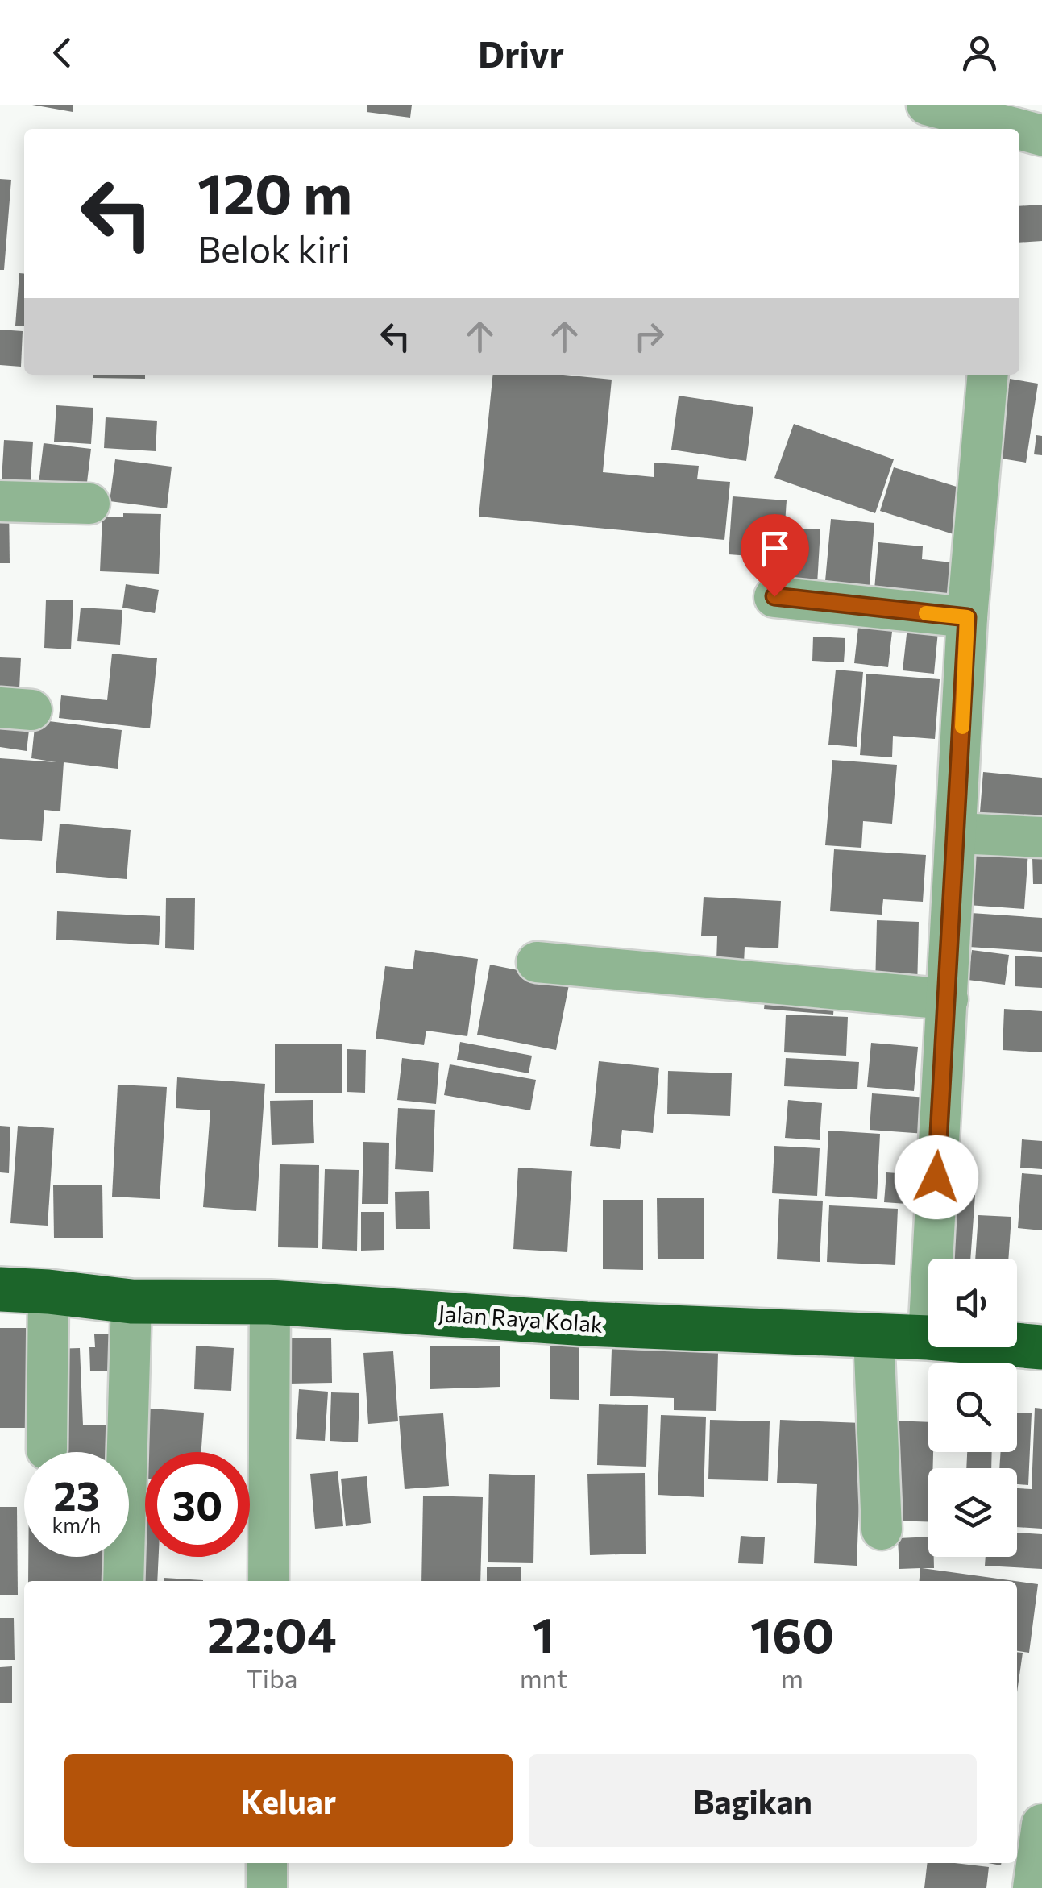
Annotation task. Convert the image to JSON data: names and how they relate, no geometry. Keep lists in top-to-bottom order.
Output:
{
  "streets": {
    "highway": ["Jalan Raya Kolak"]
  },
  "page": {
    "header": "Drivr",
    "turn": ["120 m", "Belok kiri"],
    "speed": "23 km/h",
    "limit": "30",
    "eta": [
      "22:04",
      "Tiba",
      "1",
      "mnt",
      "160",
      "m"
    ],
    "buttons": ["Keluar", "Bagikan"]
  }
}
